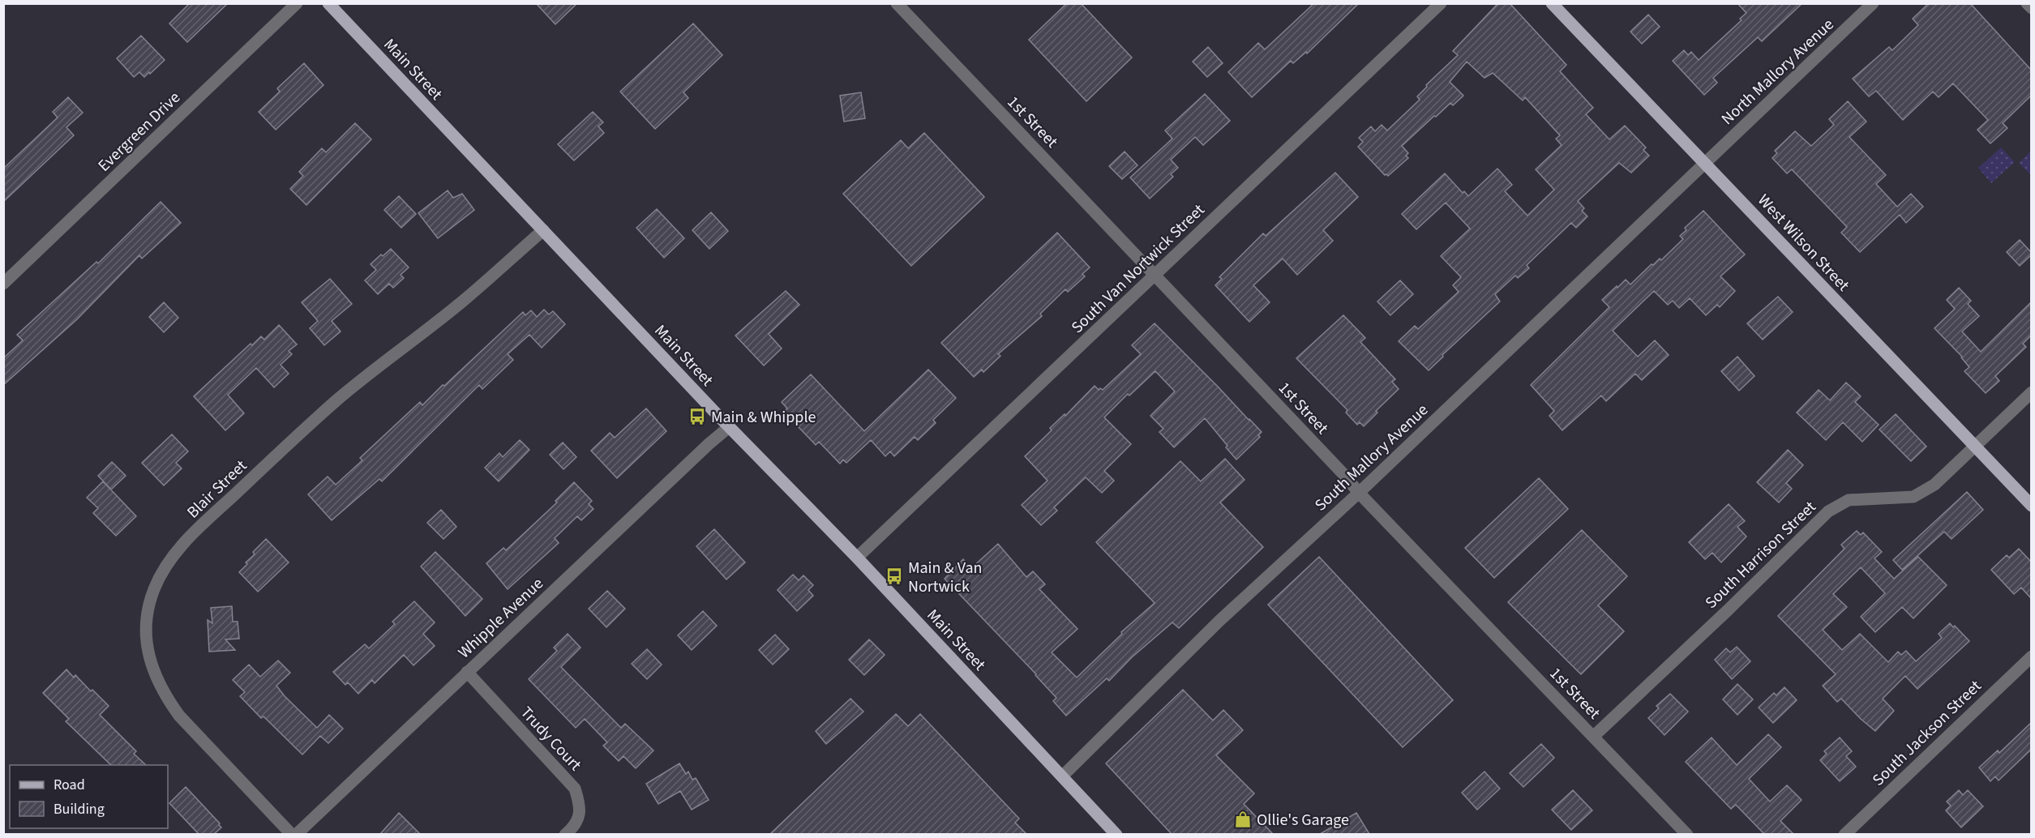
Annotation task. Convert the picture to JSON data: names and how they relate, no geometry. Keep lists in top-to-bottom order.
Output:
{
  "streets": {
    "main road": ["Main Street", "West Wilson Street"],
    "street": [
      "North Mallory Avenue",
      "1st Street",
      "Evergreen Drive",
      "South Van Nortwick Street",
      "South Mallory Avenue",
      "Blair Street",
      "South Harrison Street",
      "Whipple Avenue",
      "South Jackson Street",
      "Trudy Court"
    ]
  },
  "crossings": [
    ["Main Street", "South Van Nortwick Street"],
    ["Main Street", "South Mallory Avenue"],
    ["Main Street", "Blair Street"],
    ["Main Street", "Whipple Avenue"],
    ["North Mallory Avenue", "West Wilson Street"],
    ["North Mallory Avenue", "South Mallory Avenue"],
    ["1st Street", "South Van Nortwick Street"],
    ["1st Street", "South Mallory Avenue"],
    ["1st Street", "South Harrison Street"],
    ["West Wilson Street", "South Mallory Avenue"],
    ["West Wilson Street", "South Harrison Street"],
    ["Whipple Avenue", "Trudy Court"]
  ],
  "places": {
    "bus stop": ["Main & Whipple", "Main & Van Nortwick"],
    "shop": ["Ollie's Garage"]
  },
  "legend": ["Road", "Building"]
}
